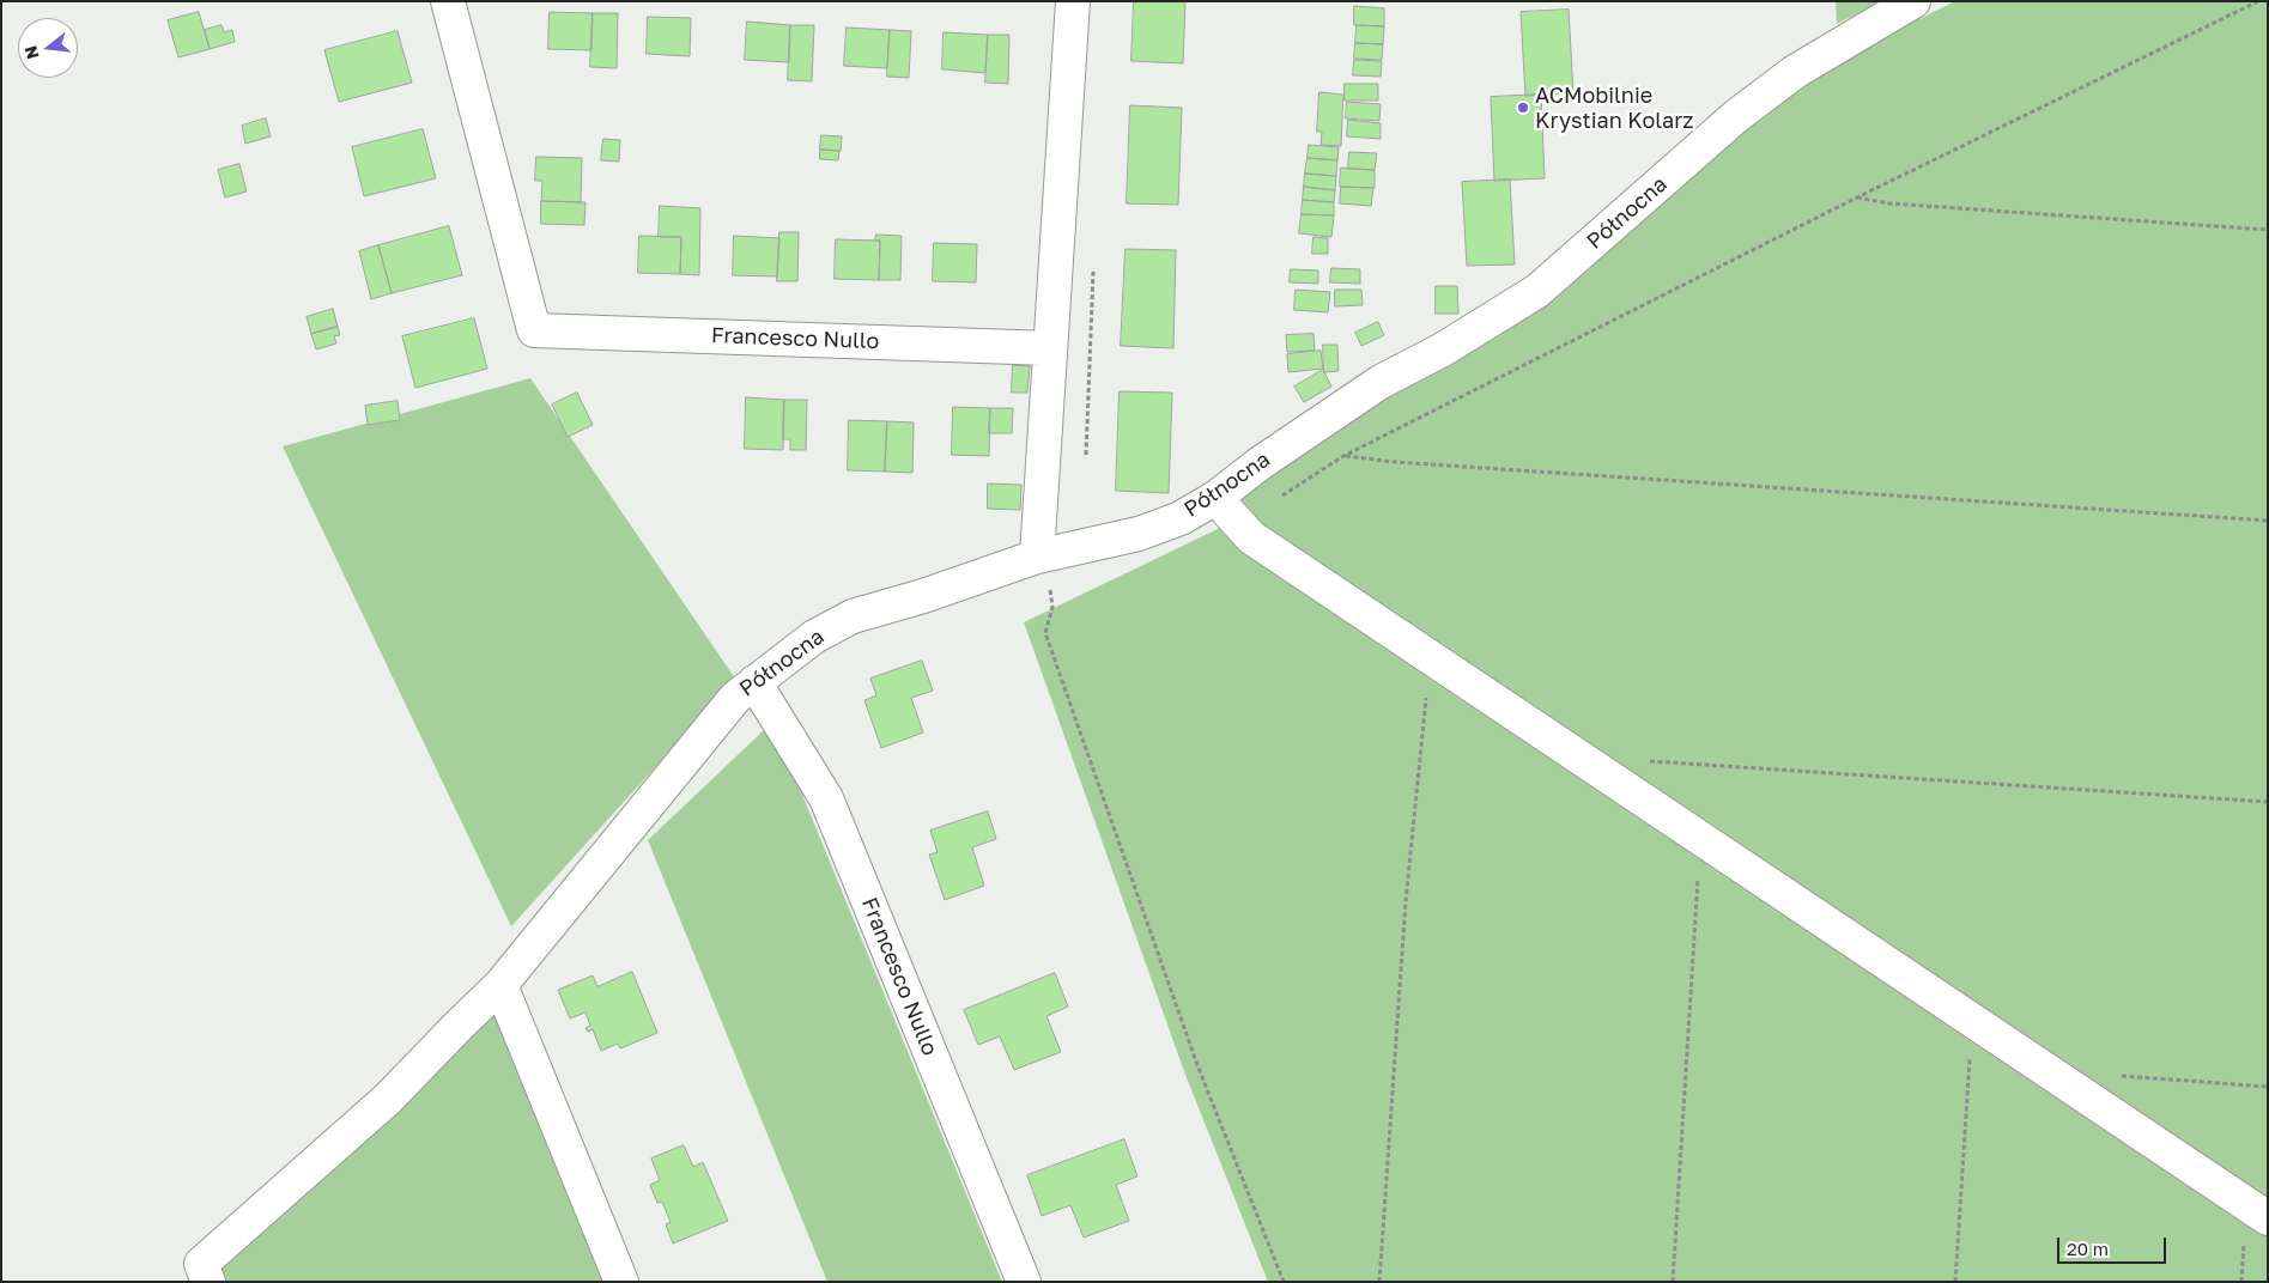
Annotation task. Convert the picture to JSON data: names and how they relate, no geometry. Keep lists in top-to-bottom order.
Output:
{
  "streets": {
    "street": ["Północna", "Francesco Nullo"]
  },
  "crossings": [
    ["Północna", "Francesco Nullo"]
  ],
  "places": ["ACMobilnie Krystian Kolarz"],
  "scale_bar": "20 m",
  "north": "left"
}
